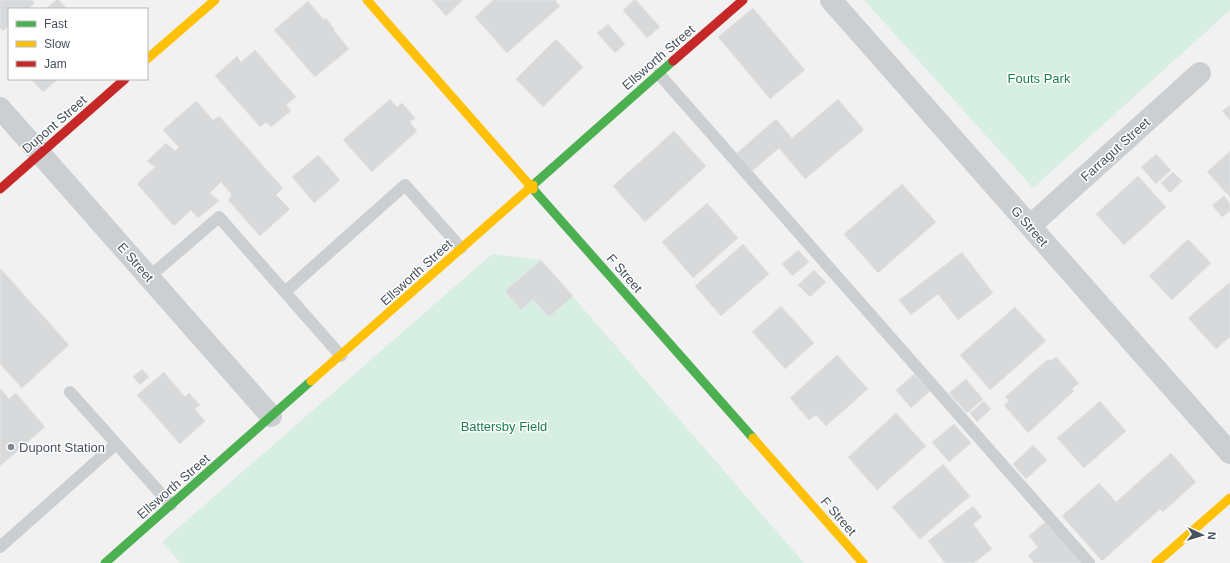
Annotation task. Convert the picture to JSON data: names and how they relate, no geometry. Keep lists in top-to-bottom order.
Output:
{
  "streets": {
    "street": [
      "Ellsworth Street",
      "Dupont Street",
      "Farragut Street",
      "G Street",
      "E Street",
      "F Street"
    ]
  },
  "crossings": [
    ["Ellsworth Street", "E Street"],
    ["Ellsworth Street", "F Street"],
    ["Dupont Street", "E Street"],
    ["Farragut Street", "G Street"]
  ],
  "parks": ["Fouts Park", "Battersby Field"],
  "places": ["Dupont Station"],
  "legend": ["Fast", "Slow", "Jam"],
  "north": "right"
}
